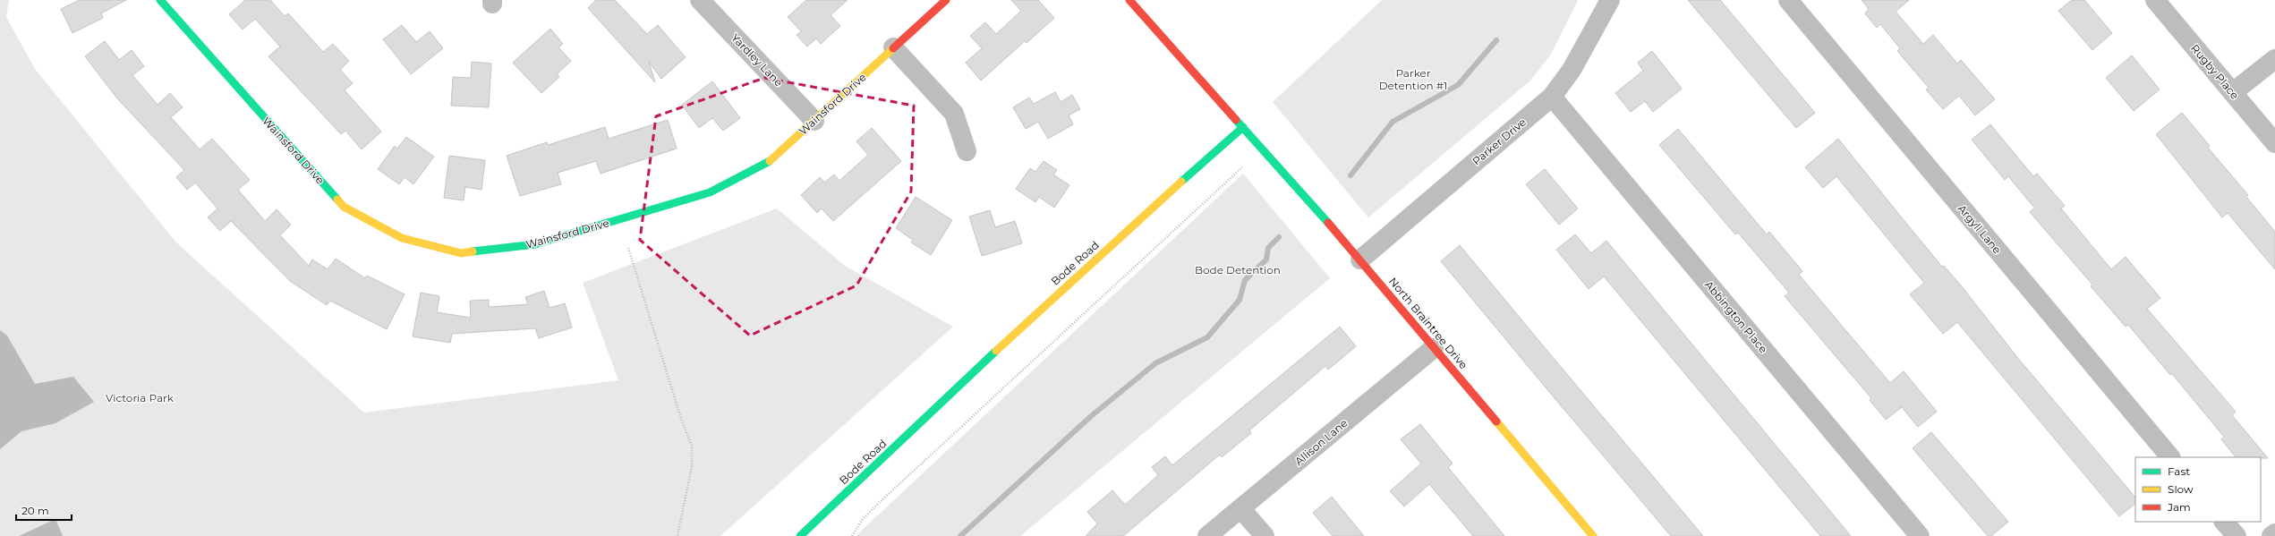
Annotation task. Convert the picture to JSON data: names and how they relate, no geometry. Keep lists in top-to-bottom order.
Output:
{
  "streets": {
    "street": [
      "Yardley Lane",
      "Rugby Place",
      "Wainsford Drive",
      "Parker Drive",
      "Argyll Lane",
      "Bode Road",
      "Abbington Place",
      "North Braintree Drive",
      "Allison Lane"
    ]
  },
  "crossings": [
    ["Yardley Lane", "Wainsford Drive"],
    ["Parker Drive", "Abbington Place"],
    ["Parker Drive", "North Braintree Drive"],
    ["Bode Road", "North Braintree Drive"],
    ["North Braintree Drive", "Allison Lane"]
  ],
  "parks": ["Parker Detention #1", "Bode Detention", "Victoria Park"],
  "legend": ["Fast", "Slow", "Jam"],
  "scale_bar": "20 m"
}
